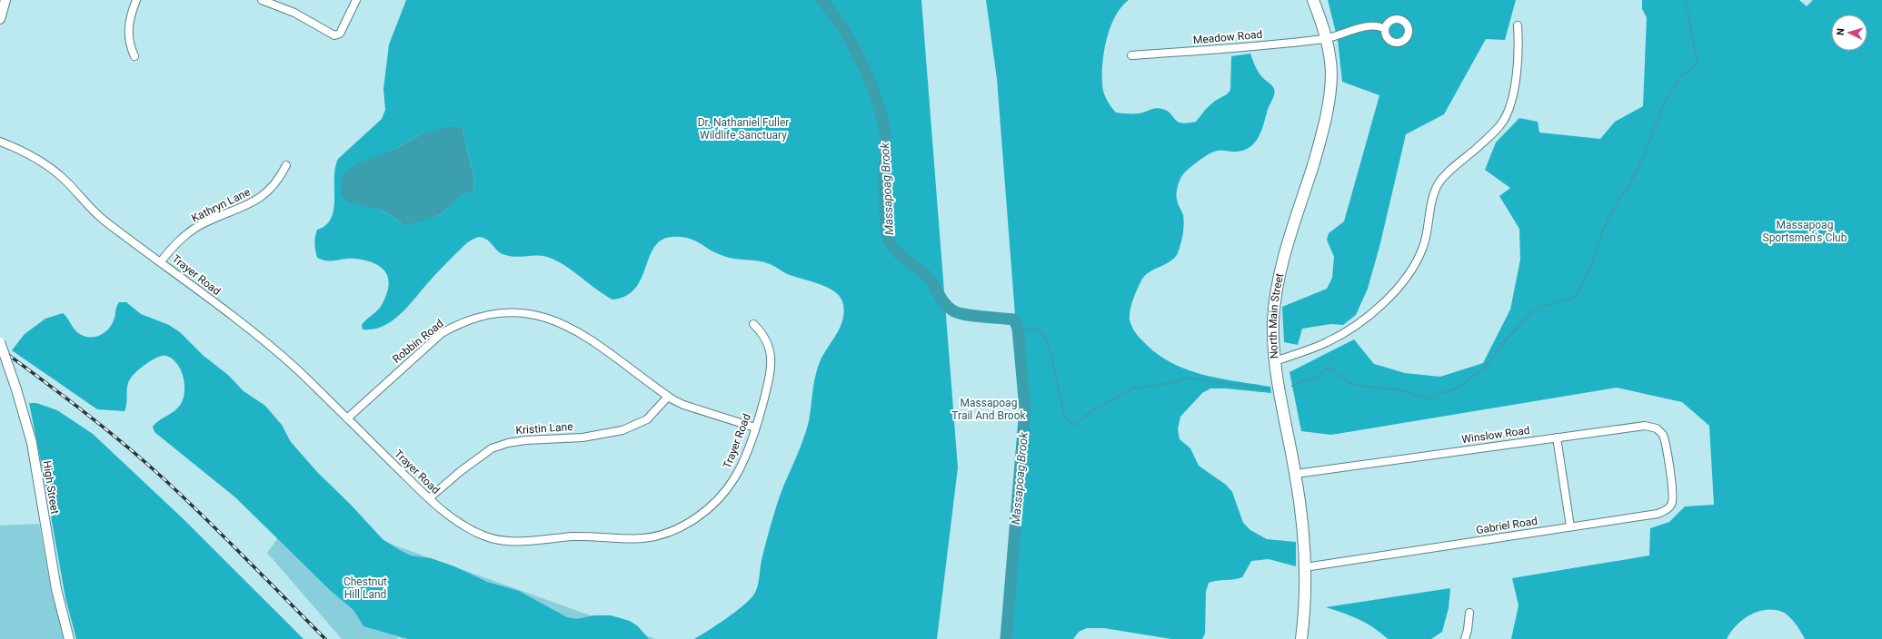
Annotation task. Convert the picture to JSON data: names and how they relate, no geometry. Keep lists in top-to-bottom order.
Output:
{
  "streets": {
    "main road": ["North Main Street"],
    "street": [
      "Meadow Road",
      "Kathryn Lane",
      "Trayer Road",
      "Robbin Road",
      "Kristin Lane",
      "Winslow Road",
      "High Street",
      "Gabriel Road"
    ]
  },
  "crossings": [
    ["Meadow Road", "North Main Street"],
    ["Kathryn Lane", "Trayer Road"],
    ["Trayer Road", "Robbin Road"],
    ["Trayer Road", "Kristin Lane"],
    ["North Main Street", "Winslow Road"],
    ["North Main Street", "Gabriel Road"],
    ["Robbin Road", "Kristin Lane"],
    ["Winslow Road", "Gabriel Road"]
  ],
  "water": ["Massapoag Brook"],
  "parks": [
    "Dr. Nathaniel Fuller Wildlife Sanctuary",
    "Massapoag Sportsmen's Club",
    "Massapoag Trail And Brook",
    "Chestnut Hill Land"
  ],
  "north": "left"
}
